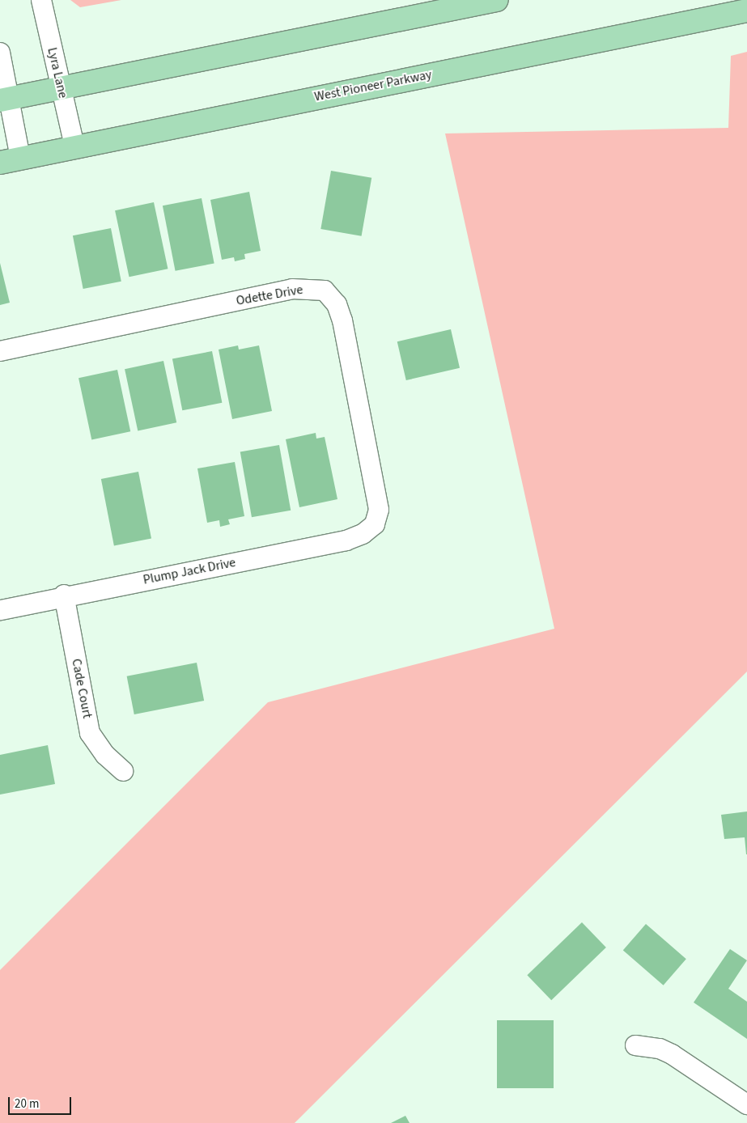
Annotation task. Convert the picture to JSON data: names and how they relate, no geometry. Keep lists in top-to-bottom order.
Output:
{
  "streets": {
    "main road": ["West Pioneer Parkway"],
    "street": [
      "Lyra Lane",
      "Odette Drive",
      "Plump Jack Drive",
      "Cade Court"
    ]
  },
  "crossings": [
    ["Lyra Lane", "West Pioneer Parkway"],
    ["Odette Drive", "Plump Jack Drive"],
    ["Plump Jack Drive", "Cade Court"]
  ],
  "scale_bar": "20 m"
}
